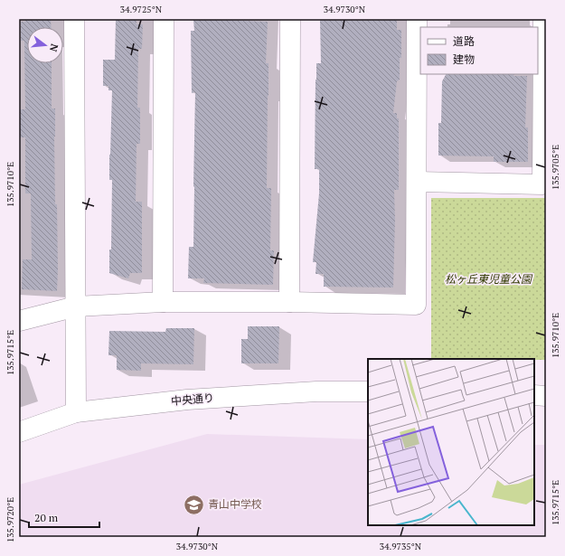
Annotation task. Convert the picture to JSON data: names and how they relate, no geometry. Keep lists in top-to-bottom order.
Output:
{
  "streets": {
    "street": ["中央通り"]
  },
  "parks": ["松ヶ丘東児童公園"],
  "places": {
    "school or university": ["青山中学校"]
  },
  "legend": ["道路", "建物"],
  "scale_bar": "20 m",
  "north": "right",
  "coordinates": [
    "34.9725°N",
    "34.9730°N",
    "135.9705°E",
    "135.9710°E",
    "135.9715°E",
    "135.9720°E",
    "34.9735°N"
  ]
}
